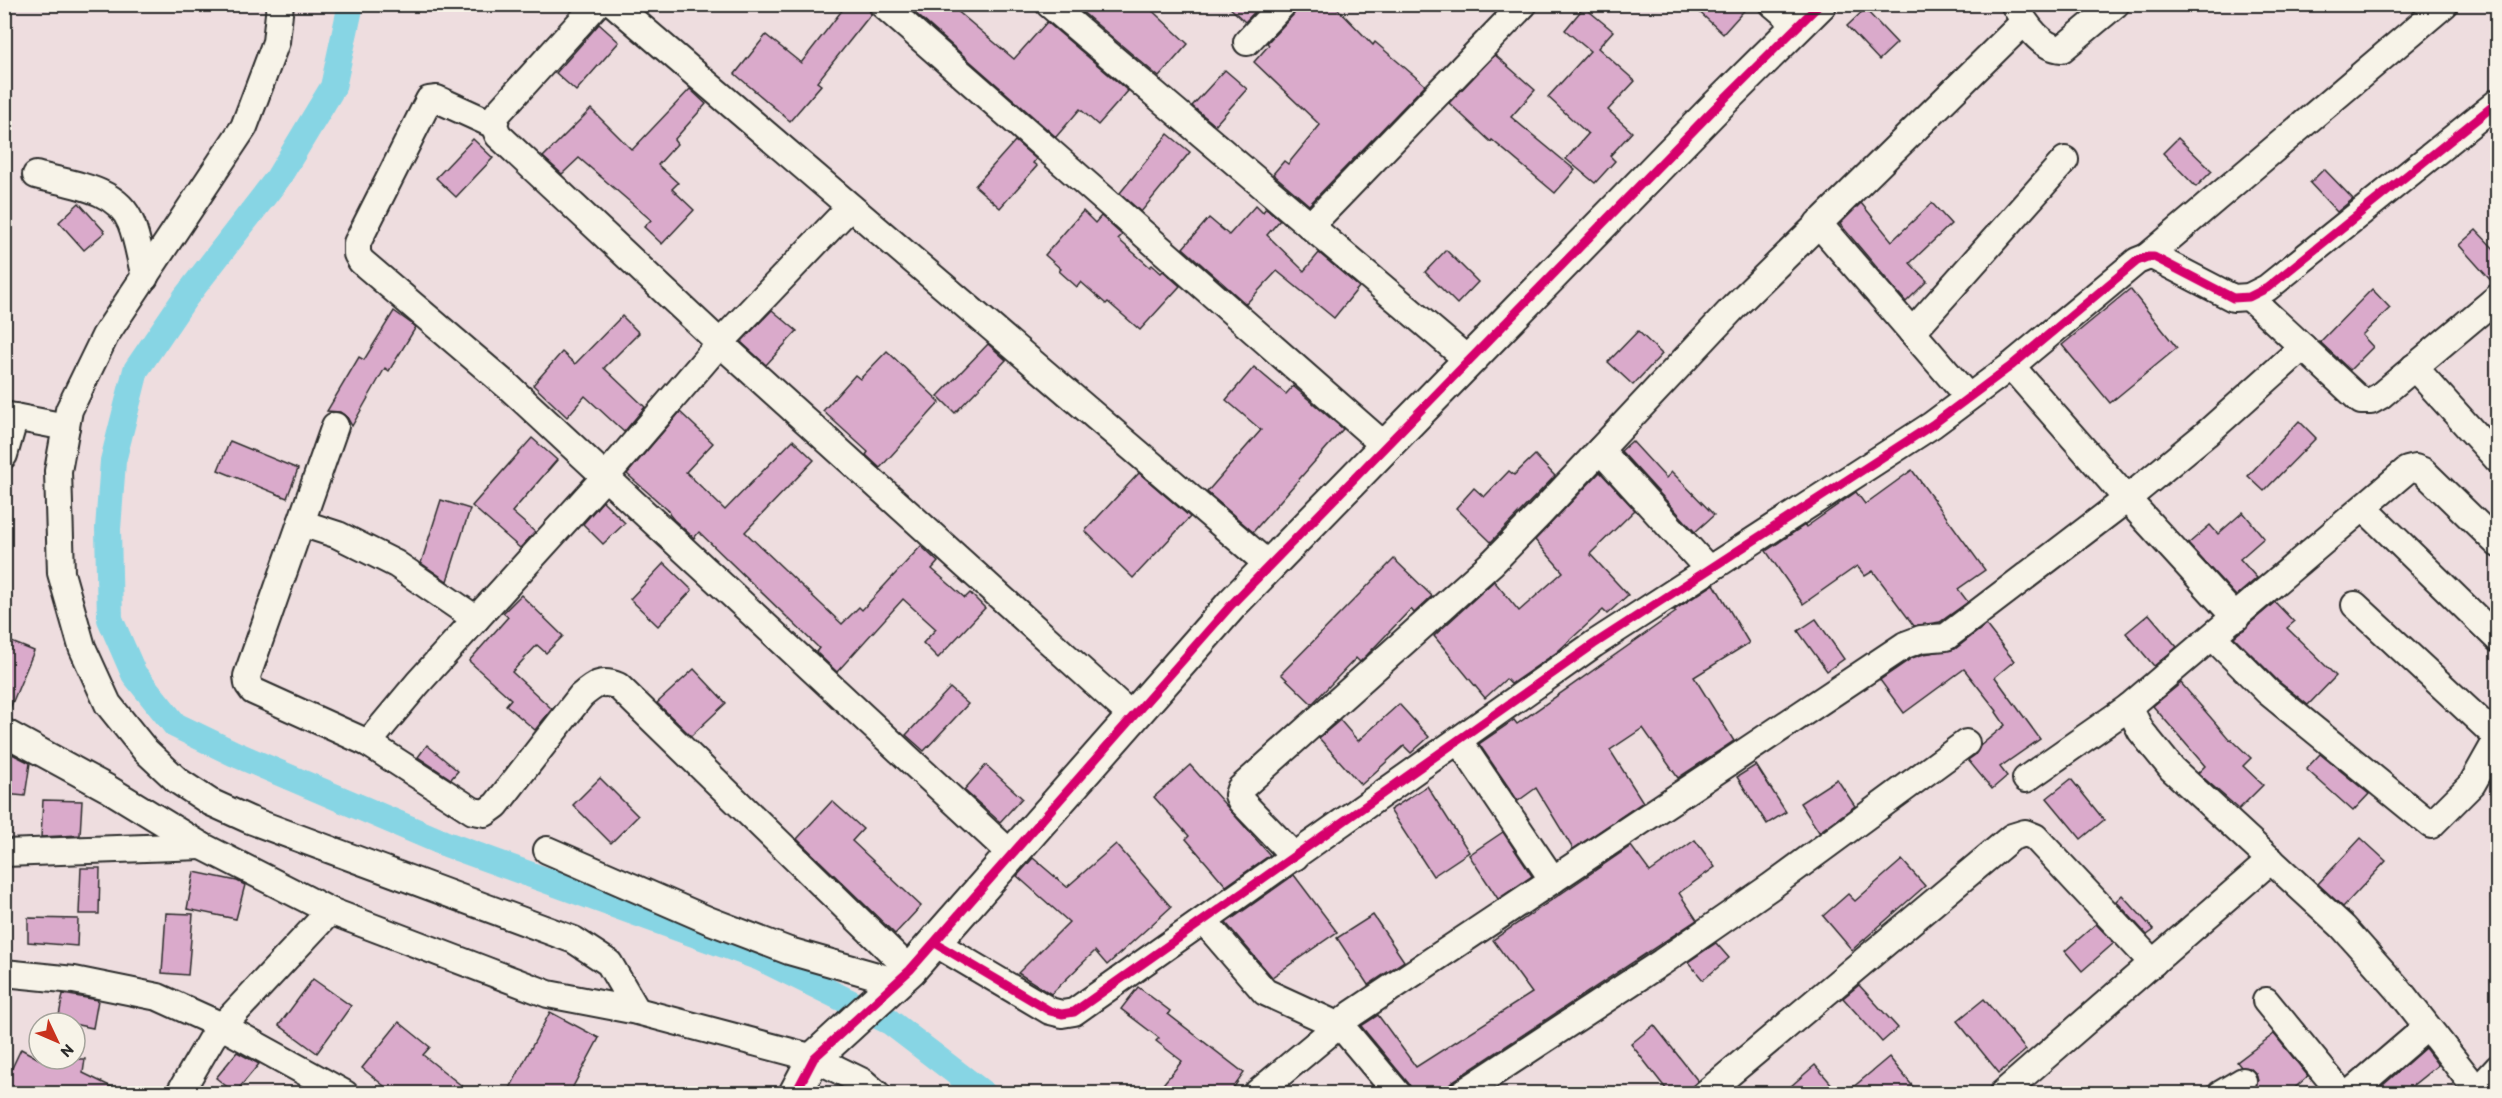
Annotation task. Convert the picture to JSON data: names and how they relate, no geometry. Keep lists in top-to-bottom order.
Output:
{
  "north": "bottom right"
}
